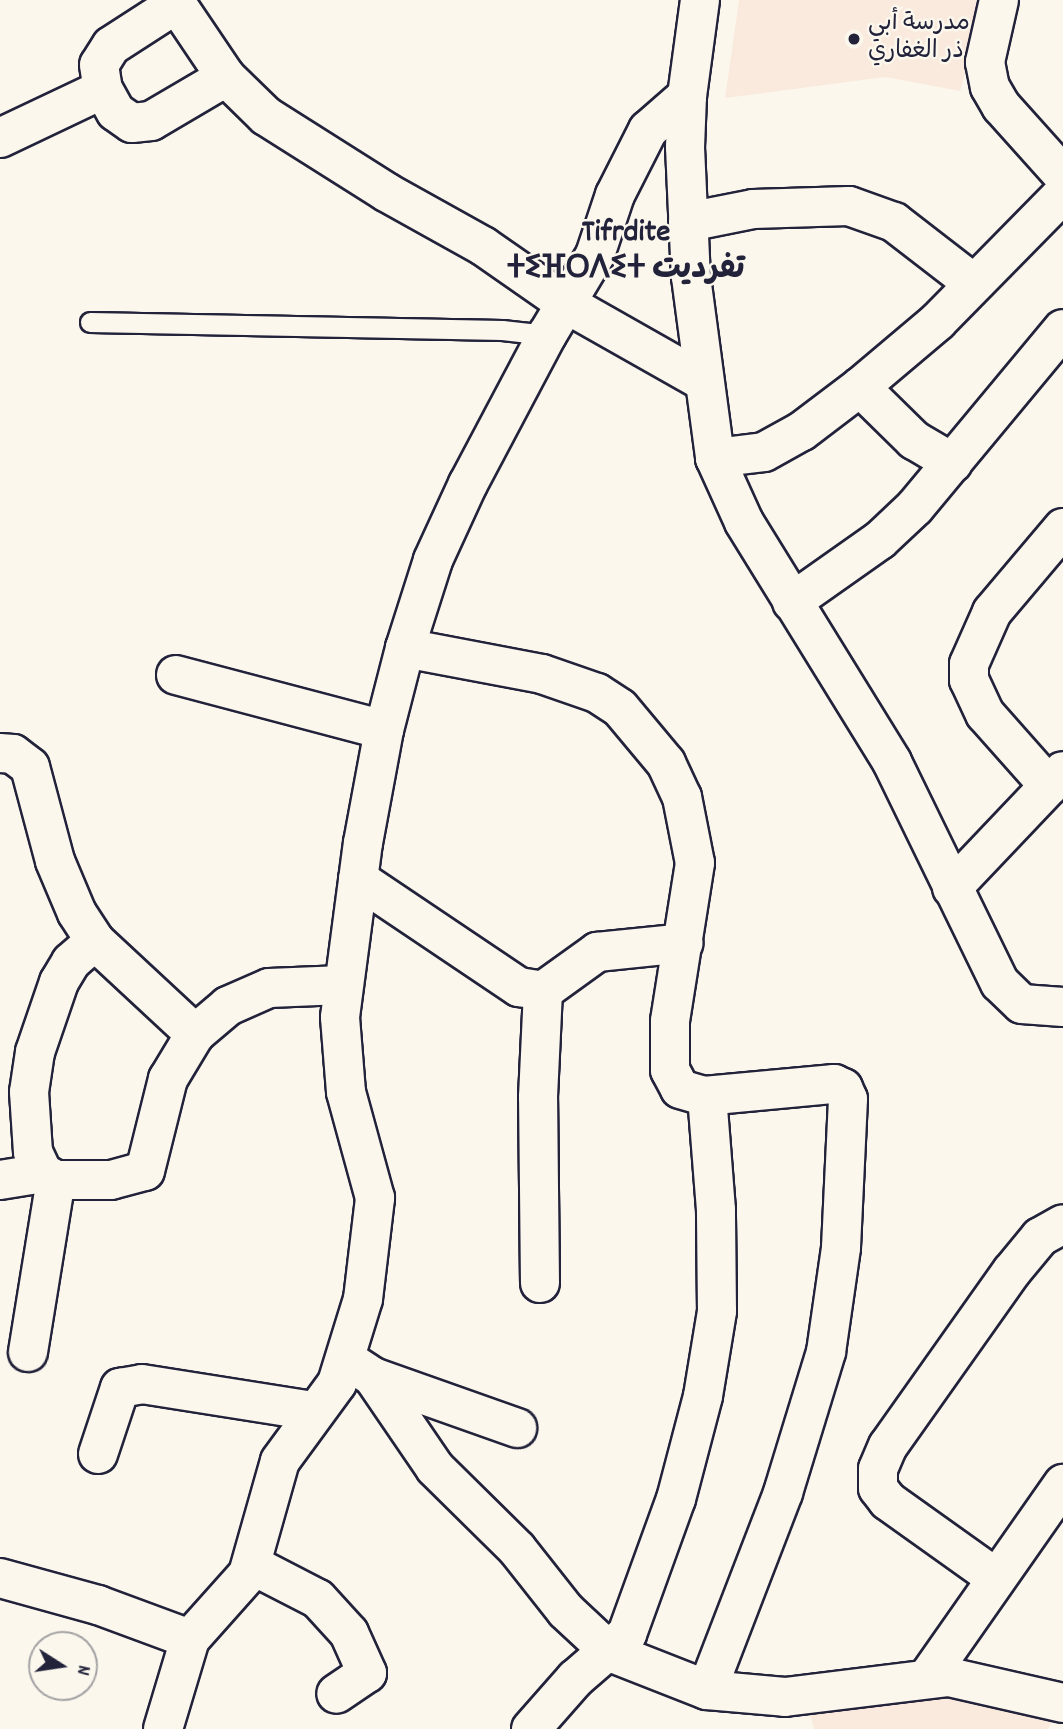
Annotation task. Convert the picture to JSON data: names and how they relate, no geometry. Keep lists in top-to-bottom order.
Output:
{
  "districts": ["Tifrdite ⵜⵉⴼⵔⴷⵉⵜ تفرديت"],
  "places": ["مدرسة أبي ذر الغفاري"],
  "north": "right"
}
